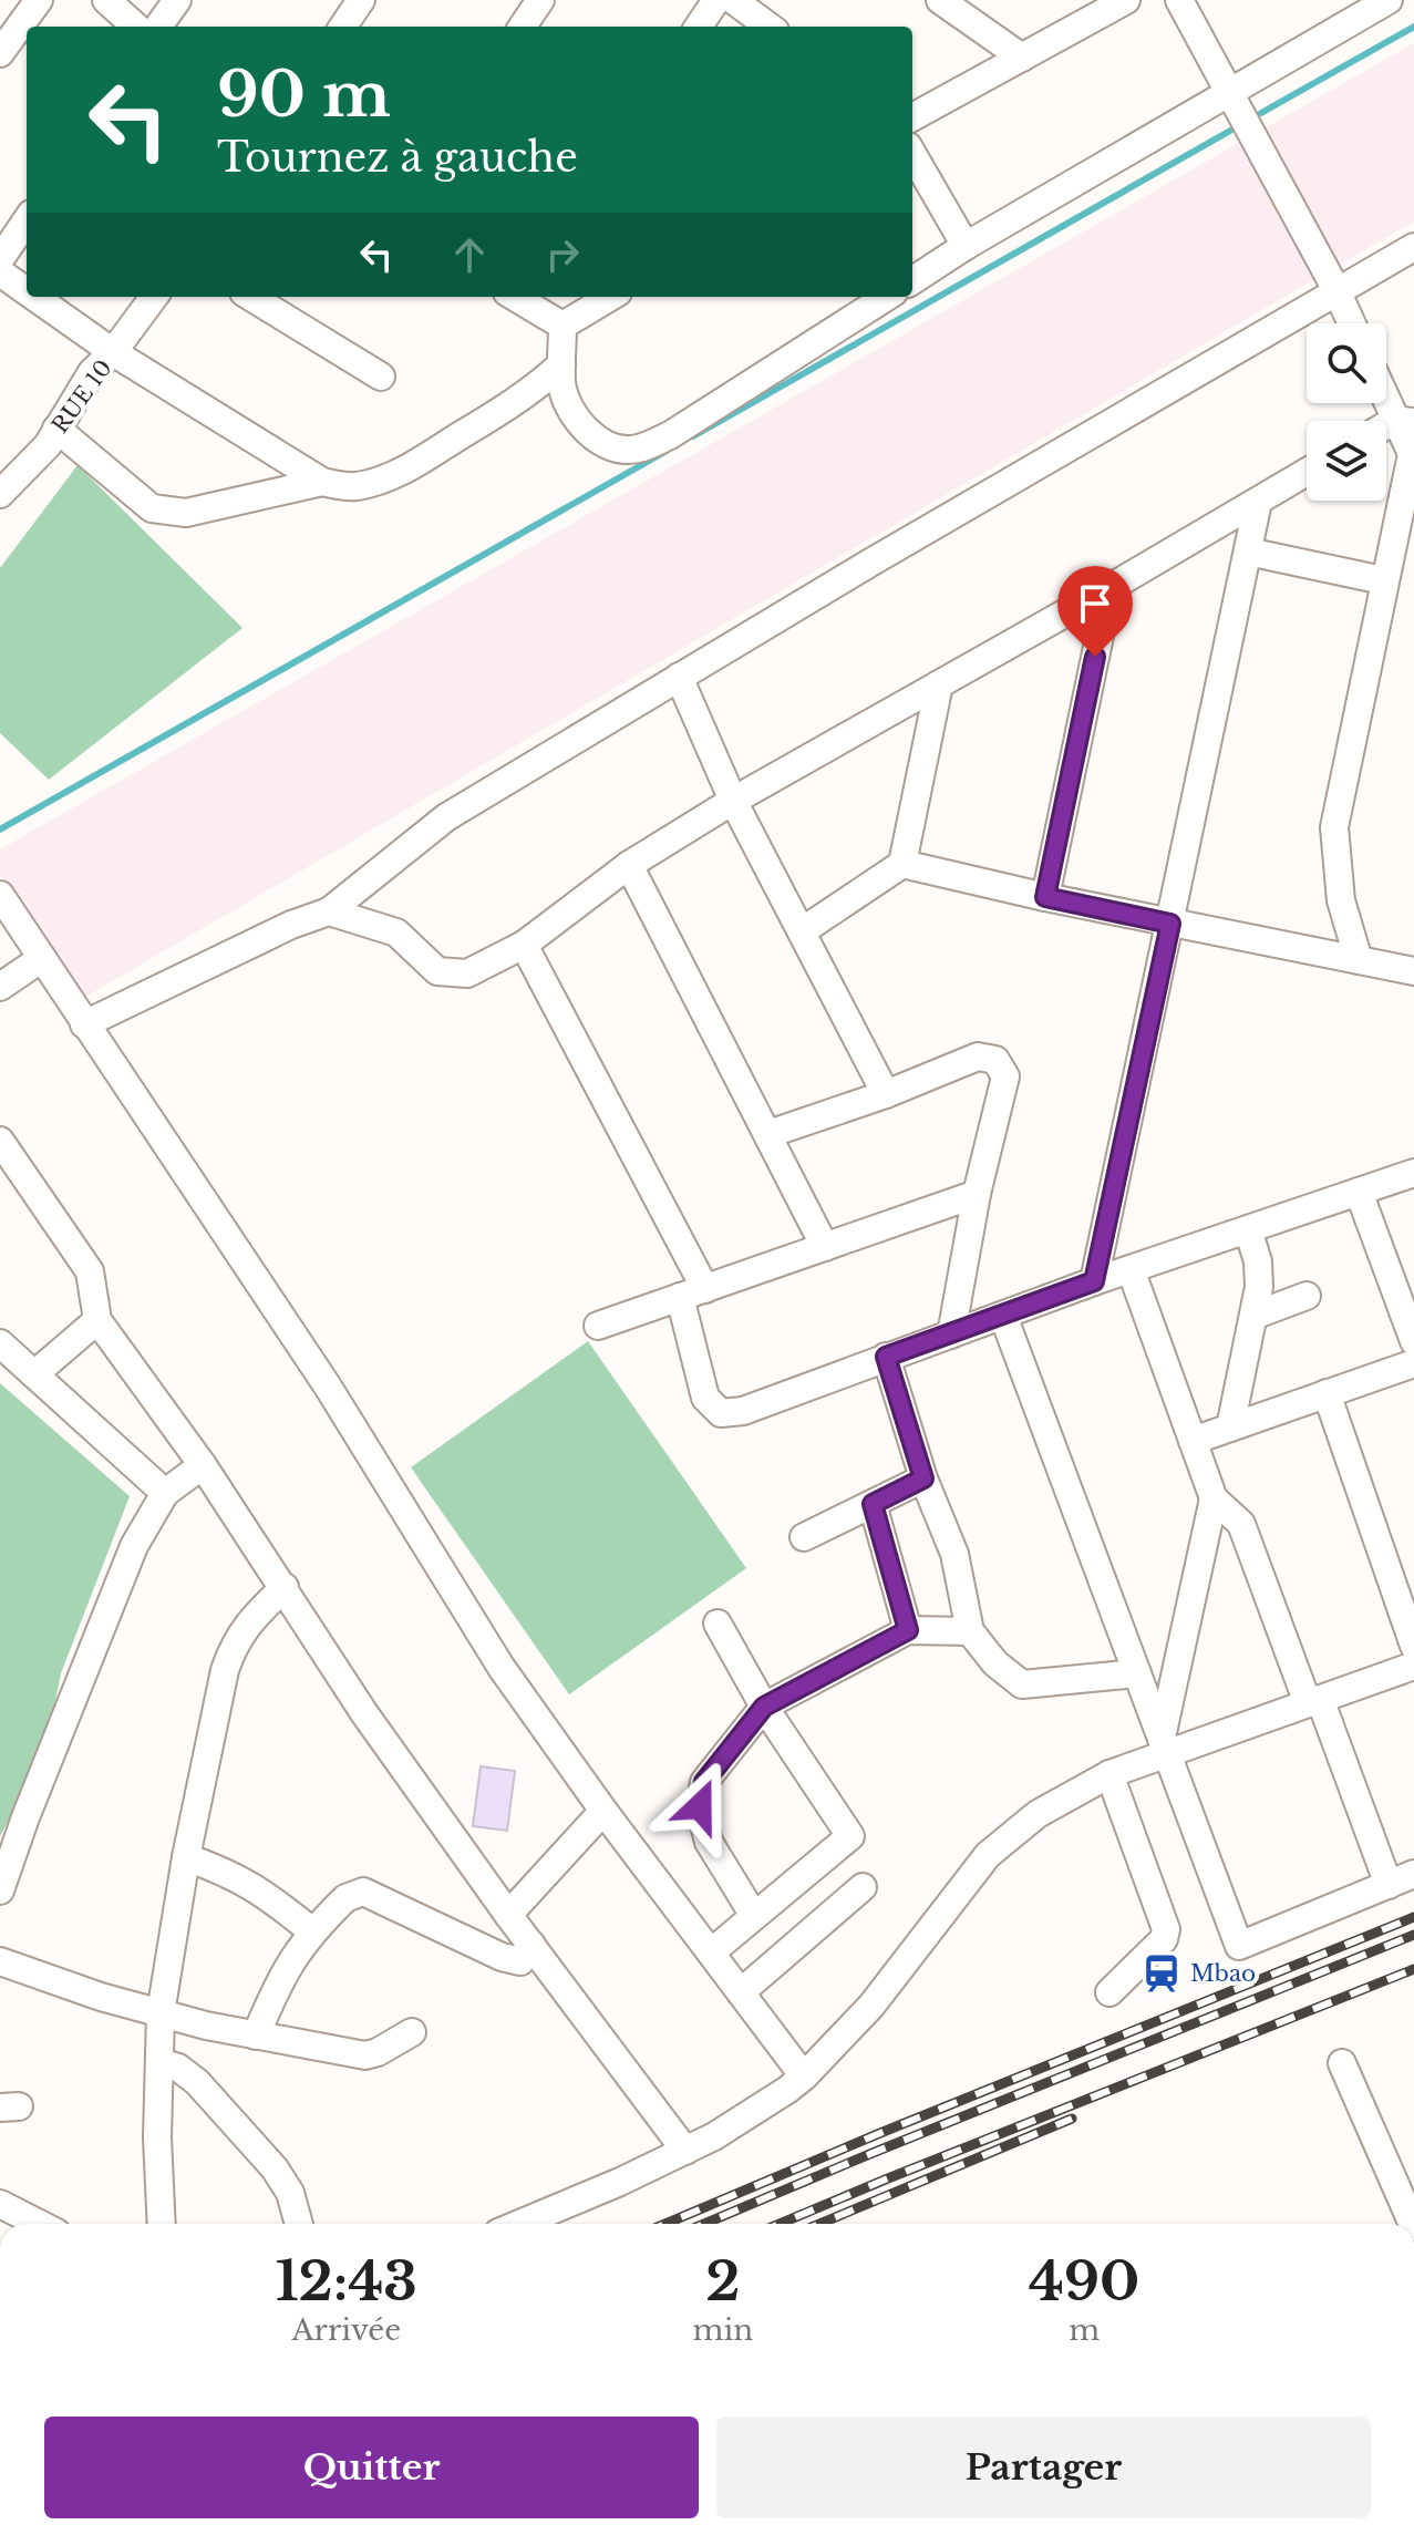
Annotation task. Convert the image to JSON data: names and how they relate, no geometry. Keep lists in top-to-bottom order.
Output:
{
  "streets": {
    "street": ["RUE 10"]
  },
  "places": {
    "station": ["Mbao"]
  },
  "page": {
    "turn": ["90 m", "Tournez à gauche"],
    "eta": [
      "12:43",
      "Arrivée",
      "2",
      "min",
      "490",
      "m"
    ],
    "buttons": ["Quitter", "Partager"]
  }
}
